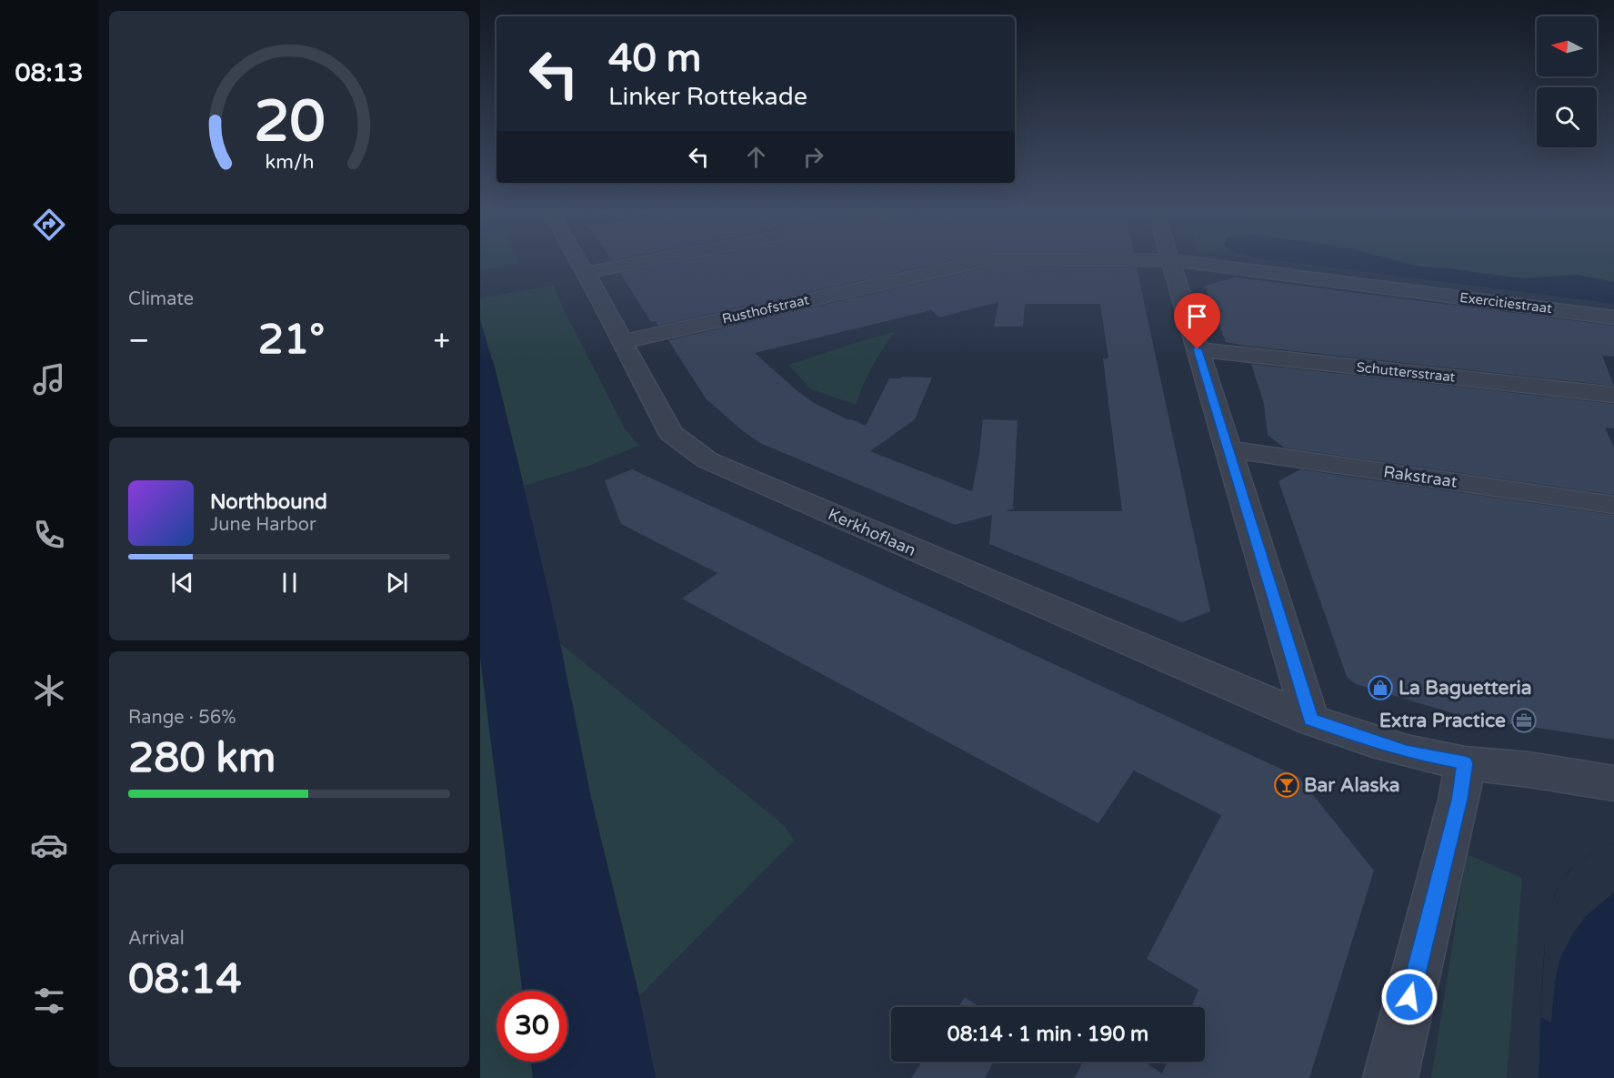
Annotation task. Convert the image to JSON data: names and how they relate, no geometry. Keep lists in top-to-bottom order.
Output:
{
  "streets": {
    "street": [
      "Exercitiestraat",
      "Rusthofstraat",
      "Schuttersstraat",
      "Rakstraat",
      "Kerkhoflaan"
    ]
  },
  "crossings": [
    ["Rusthofstraat", "Kerkhoflaan"]
  ],
  "places": {
    "shop": ["La Baguetteria"],
    "office": ["Extra Practice"],
    "bar": ["Bar Alaska"]
  },
  "north": "left",
  "page": {
    "tabs": "08:13",
    "turn": ["40 m", "Linker Rottekade"],
    "tile": [
      "Climate",
      ["Range · 56%", "280 km"],
      ["Arrival", "08:14"]
    ],
    "heat": ["−", "21°", "+"],
    "song": ["Northbound", "June Harbor"],
    "limit": "30",
    "trip": "08:14 · 1 min · 190 m",
    "gauge": ["20", "km/h"]
  }
}
